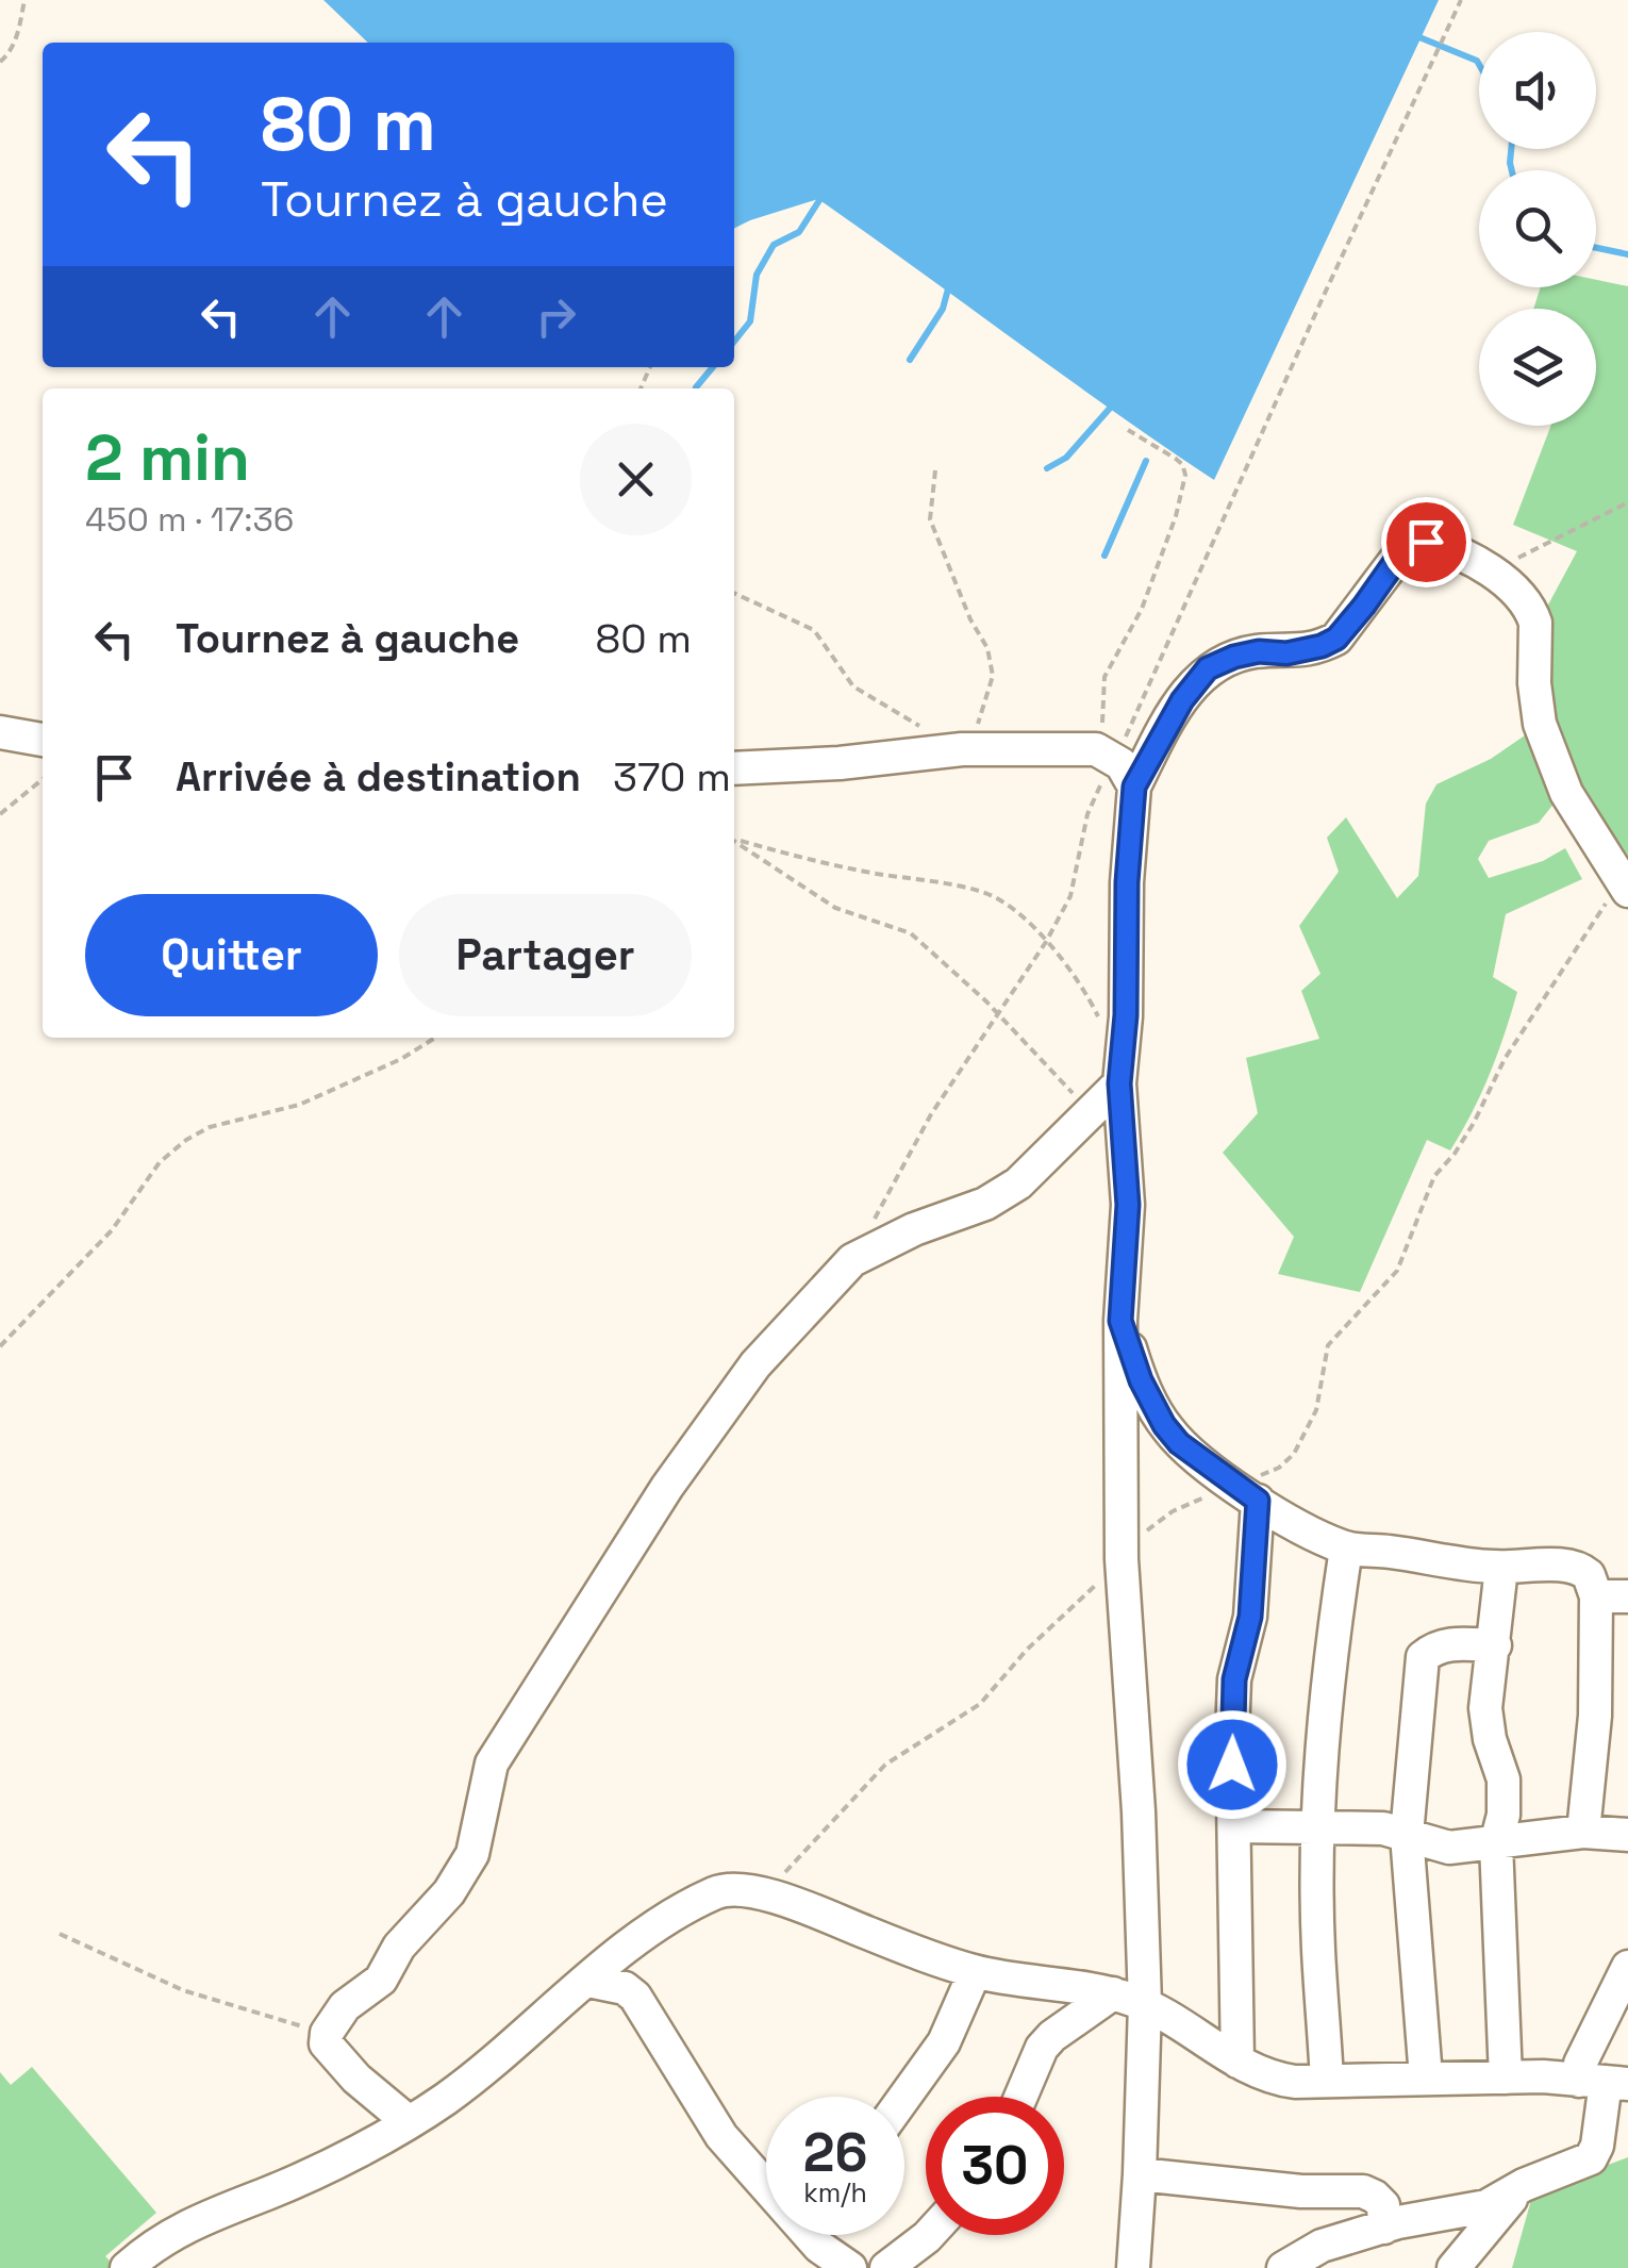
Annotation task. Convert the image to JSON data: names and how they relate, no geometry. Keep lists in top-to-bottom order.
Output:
{
  "page": {
    "turn": ["80 m", "Tournez à gauche"],
    "heading": ["2 min", "450 m · 17:36"],
    "list": [
      {
        "name": "Tournez à gauche",
        "value": "80 m"
      },
      {
        "name": "Arrivée à destination",
        "value": "370 m"
      }
    ],
    "buttons": ["Quitter", "Partager"],
    "speed": "26 km/h",
    "limit": "30"
  }
}
